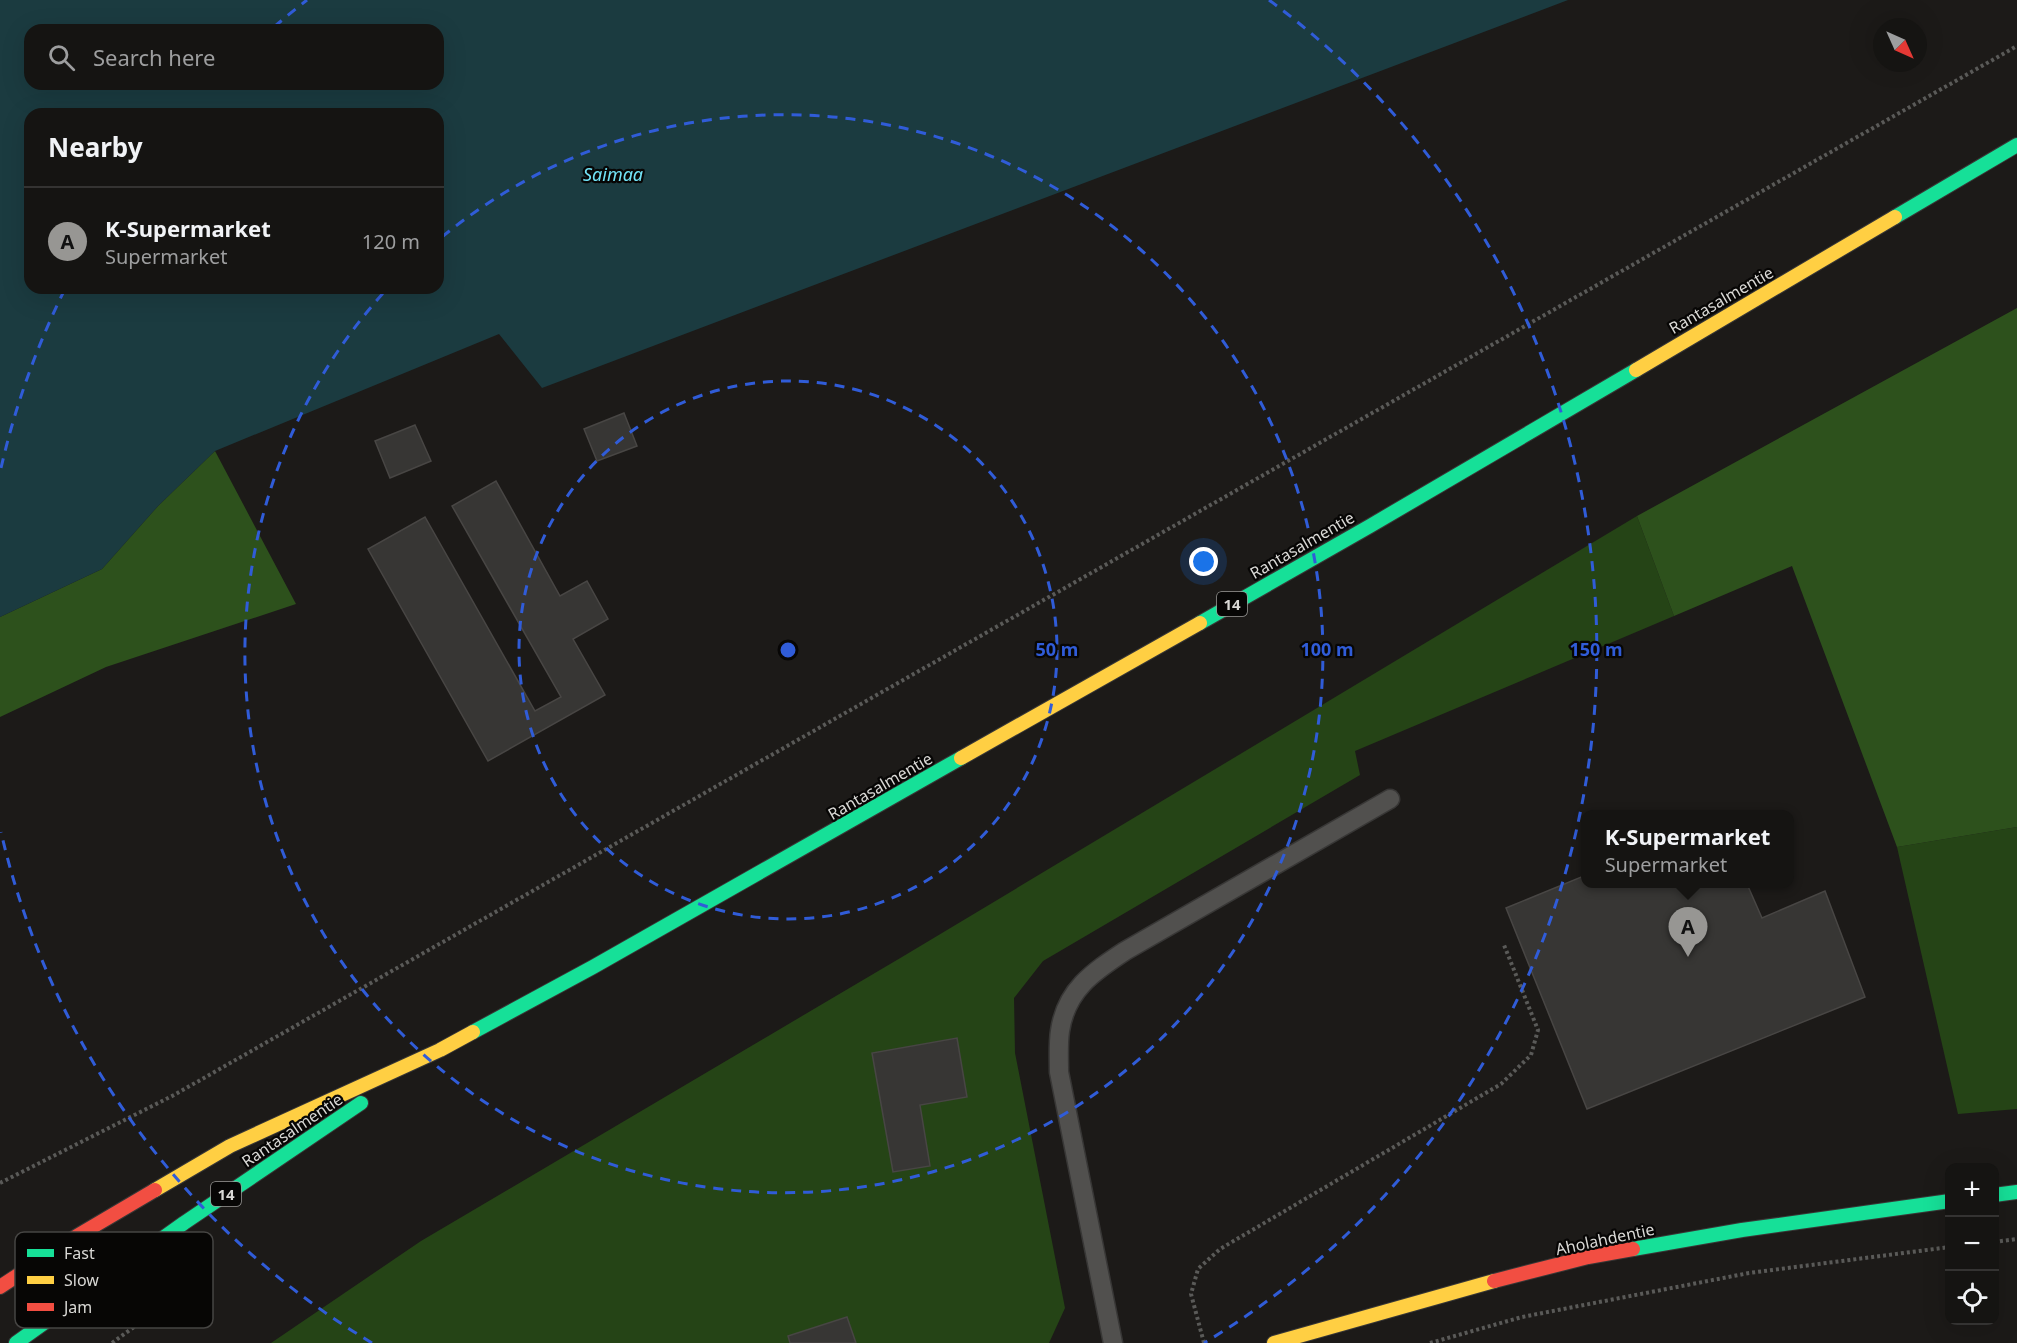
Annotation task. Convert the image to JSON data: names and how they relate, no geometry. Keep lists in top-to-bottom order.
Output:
{
  "streets": {
    "main road": ["Rantasalmentie", "14", "Aholahdentie"]
  },
  "water": ["Saimaa"],
  "legend": ["Fast", "Slow", "Jam"],
  "north": "bottom right",
  "page": {
    "search": "Search here",
    "heading": "Nearby",
    "list": [
      {
        "mark": "A",
        "name": "K-Supermarket",
        "note": "Supermarket",
        "value": "120 m"
      }
    ],
    "popup": ["K-Supermarket", "Supermarket"],
    "pins": "A",
    "map_buttons": ["+", "−"]
  },
  "rings": ["50 m", "100 m", "150 m"]
}
